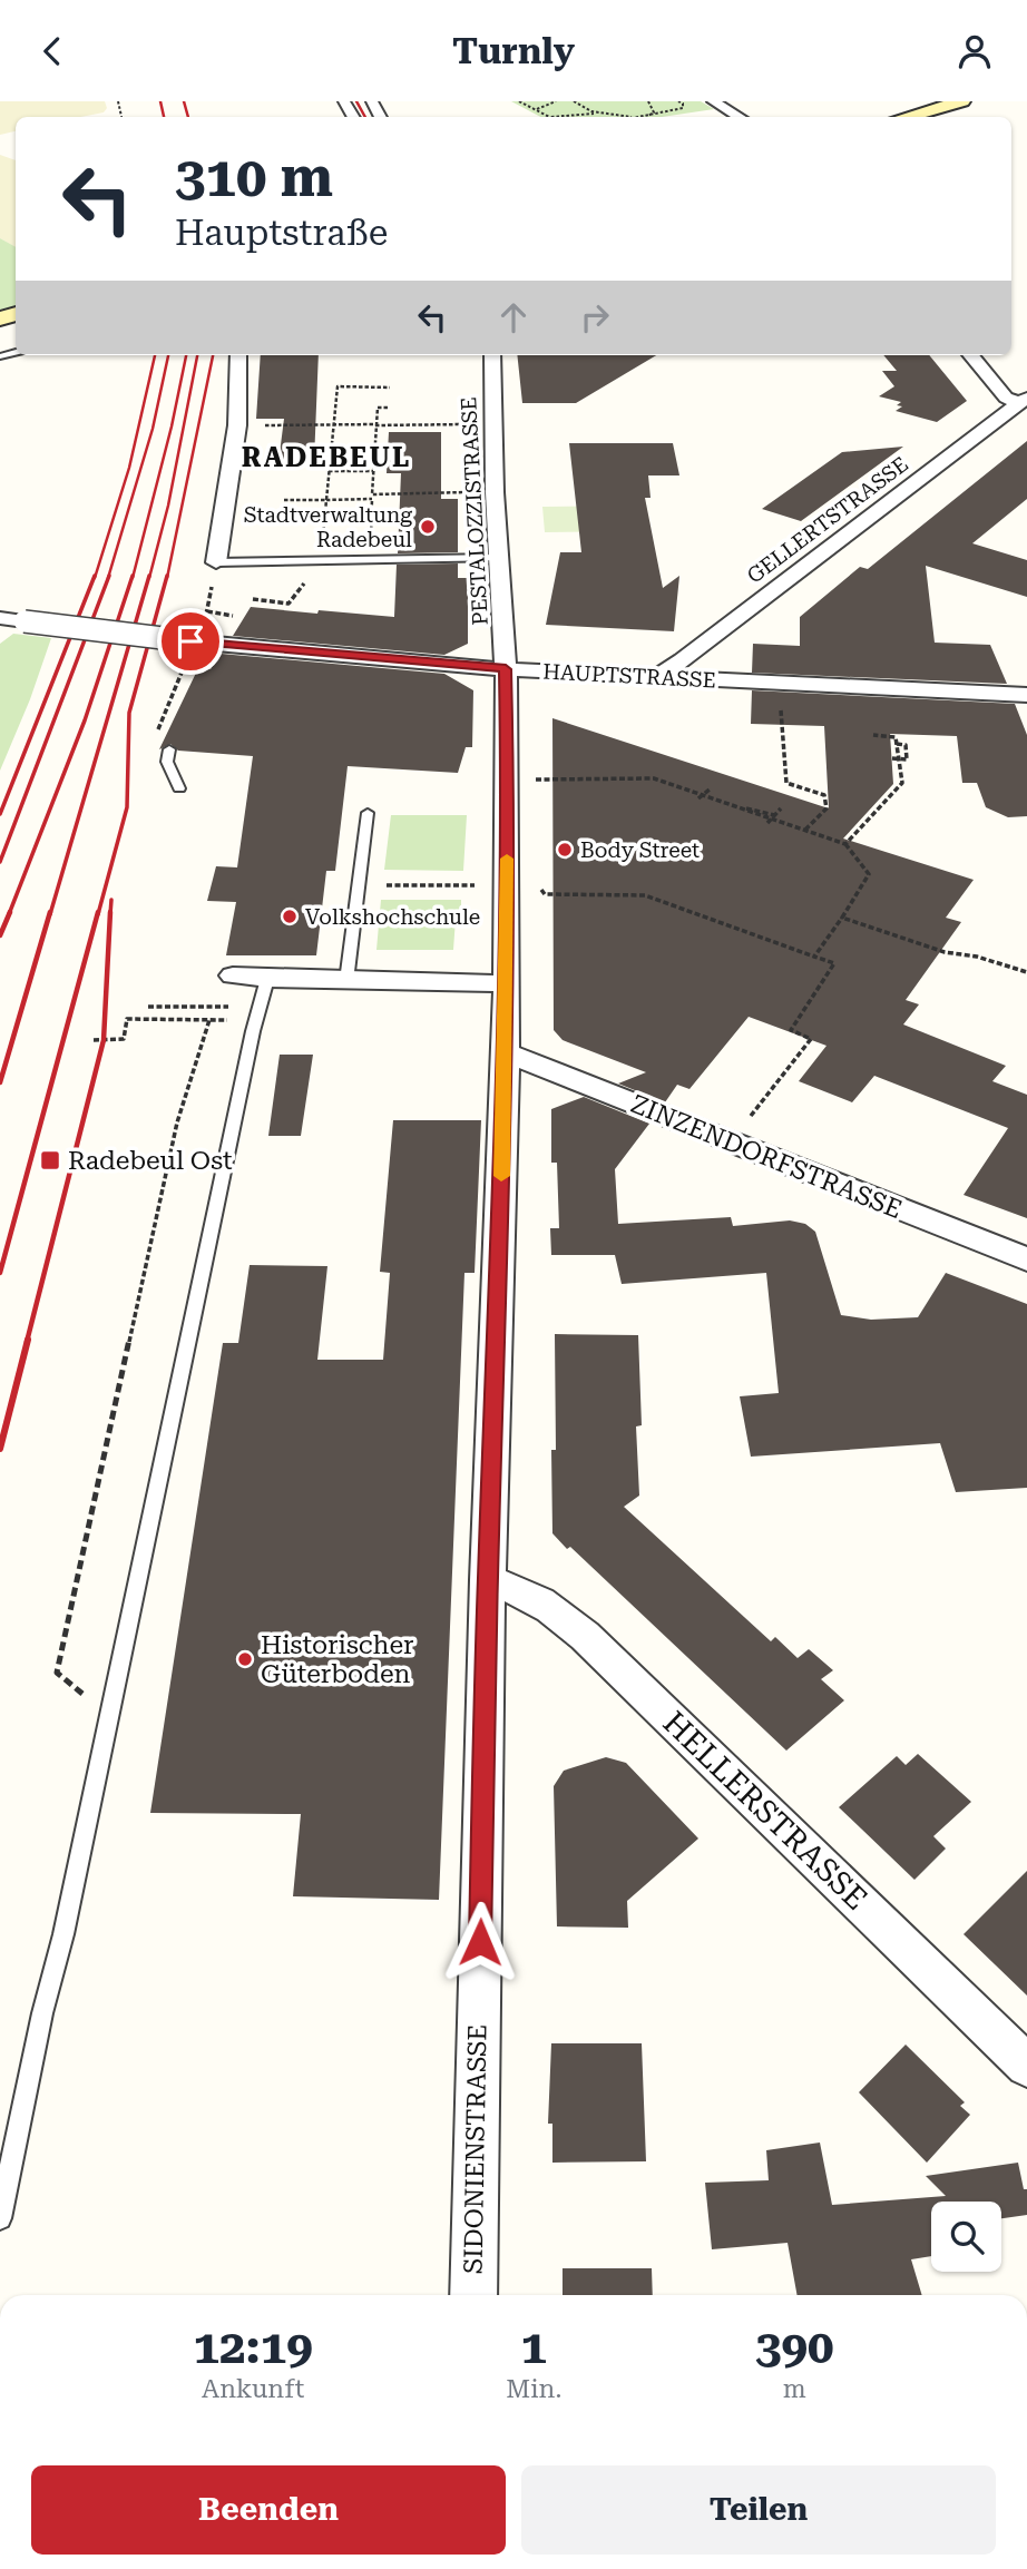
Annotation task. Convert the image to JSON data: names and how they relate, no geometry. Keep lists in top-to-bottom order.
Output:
{
  "streets": {
    "street": [
      "PESTALOZZISTRASSE",
      "GELLERTSTRASSE",
      "HAUPTSTRASSE",
      "ZINZENDORFSTRASSE",
      "HELLERSTRASSE",
      "SIDONIENSTRASSE"
    ]
  },
  "crossings": [
    ["PESTALOZZISTRASSE", "HAUPTSTRASSE"],
    ["PESTALOZZISTRASSE", "SIDONIENSTRASSE"],
    ["GELLERTSTRASSE", "HAUPTSTRASSE"],
    ["HAUPTSTRASSE", "SIDONIENSTRASSE"],
    ["ZINZENDORFSTRASSE", "SIDONIENSTRASSE"],
    ["HELLERSTRASSE", "SIDONIENSTRASSE"]
  ],
  "districts": ["RADEBEUL"],
  "places": {
    "other": [
      "Stadtverwaltung Radebeul",
      "Body Street",
      "Volkshochschule",
      "Historischer Güterboden"
    ],
    "transit": ["Radebeul Ost"]
  },
  "page": {
    "header": "Turnly",
    "turn": ["310 m", "Hauptstraße"],
    "eta": [
      "12:19",
      "Ankunft",
      "1",
      "Min.",
      "390",
      "m"
    ],
    "buttons": ["Beenden", "Teilen"]
  }
}
